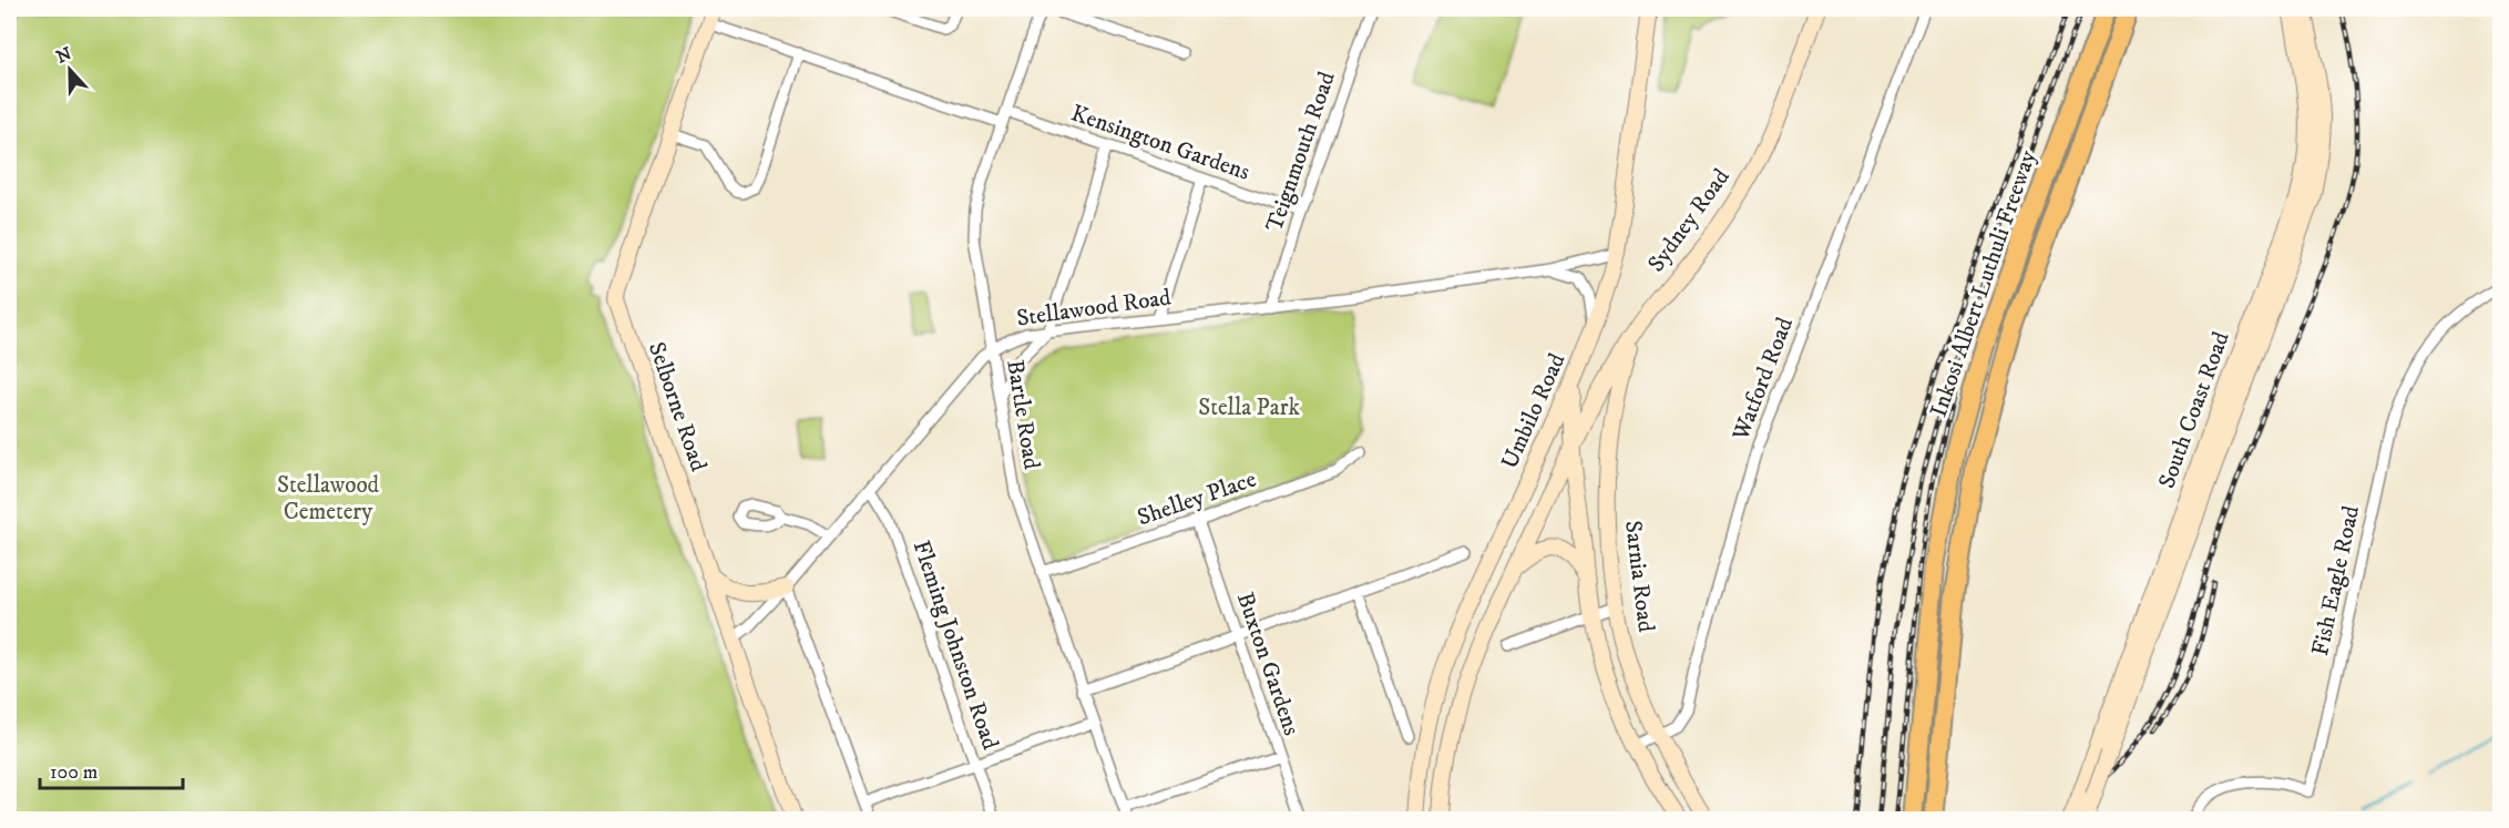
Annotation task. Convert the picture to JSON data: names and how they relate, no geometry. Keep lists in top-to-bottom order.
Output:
{
  "streets": {
    "highway": ["Inkosi Albert Luthuli Freeway"],
    "main road": [
      "Sydney Road",
      "Selborne Road",
      "South Coast Road",
      "Umbilo Road",
      "Sarnia Road"
    ],
    "street": [
      "Kensington Gardens",
      "Teignmouth Road",
      "Stellawood Road",
      "Watford Road",
      "Bartle Road",
      "Shelley Place",
      "Fish Eagle Road",
      "Fleming Johnston Road",
      "Buxton Gardens"
    ]
  },
  "crossings": [
    ["Kensington Gardens", "Teignmouth Road"],
    ["Kensington Gardens", "Bartle Road"],
    ["Teignmouth Road", "Stellawood Road"],
    ["Sydney Road", "Umbilo Road"],
    ["Sydney Road", "Sarnia Road"],
    ["Stellawood Road", "Selborne Road"],
    ["Stellawood Road", "Umbilo Road"],
    ["Stellawood Road", "Bartle Road"],
    ["Stellawood Road", "Fleming Johnston Road"],
    ["Watford Road", "Sarnia Road"],
    ["Bartle Road", "Shelley Place"],
    ["Shelley Place", "Buxton Gardens"]
  ],
  "parks": ["Stella Park", "Stellawood Cemetery"],
  "scale_bar": "100 m",
  "north": "top"
}
